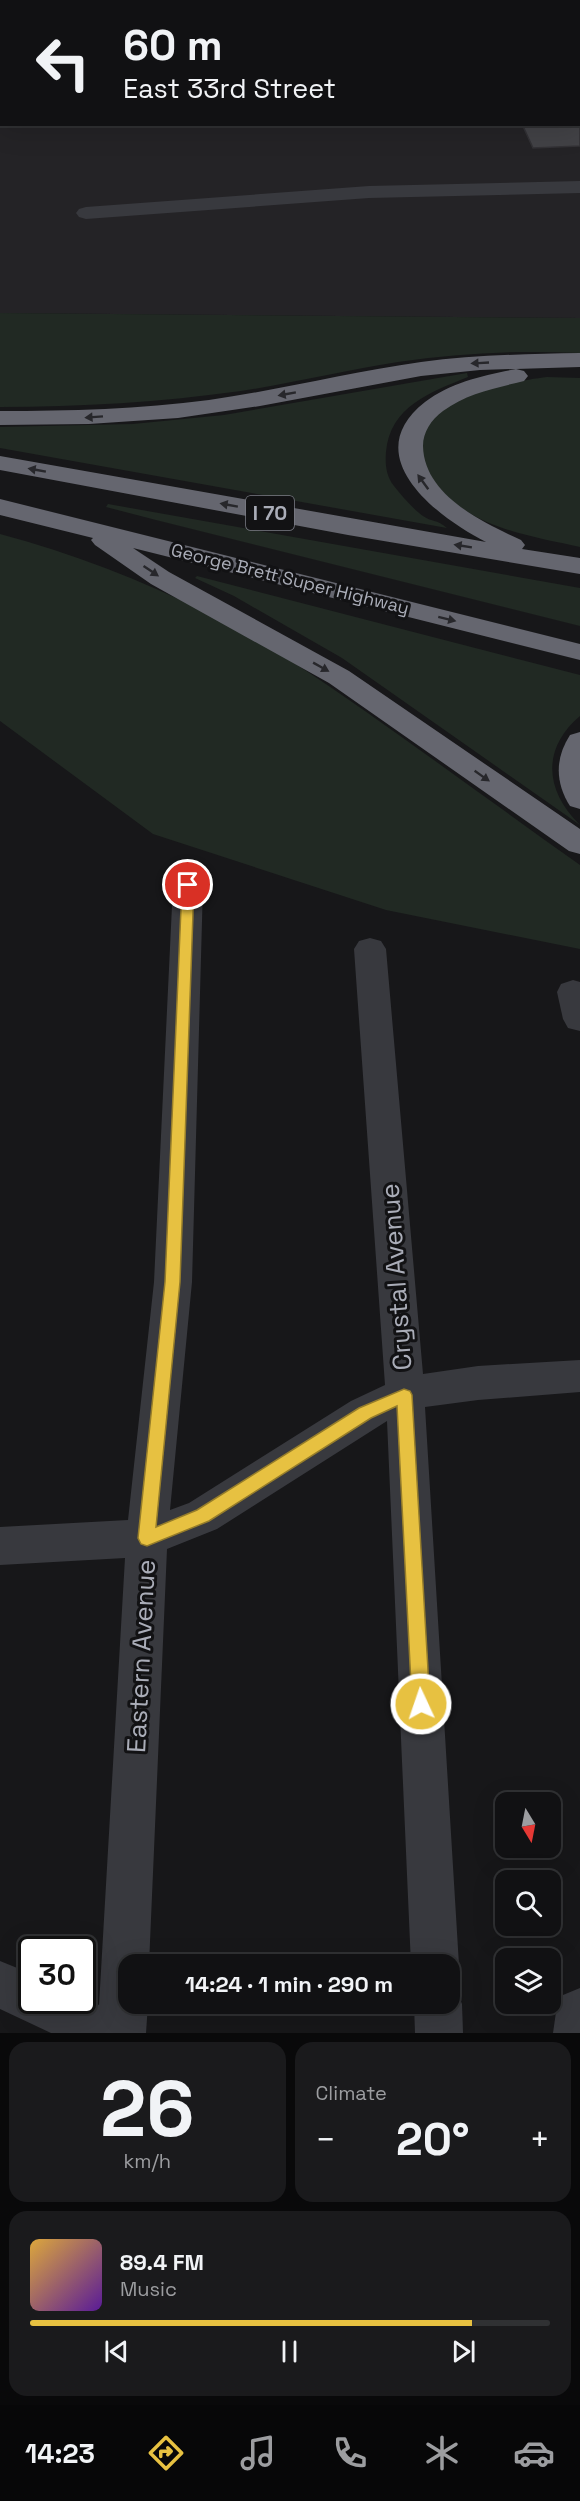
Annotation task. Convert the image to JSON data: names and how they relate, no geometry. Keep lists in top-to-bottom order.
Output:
{
  "streets": {
    "highway": ["I 70", "George Brett Super Highway"],
    "street": ["Crystal Avenue", "Eastern Avenue"]
  },
  "north": "bottom",
  "page": {
    "turn": ["60 m", "East 33rd Street"],
    "limit": "30",
    "trip": "14:24 · 1 min · 290 m",
    "tile": [
      ["26", "km/h"],
      "Climate"
    ],
    "heat": ["−", "20°", "+"],
    "song": ["89.4 FM", "Music"],
    "tabs": "14:23"
  }
}
